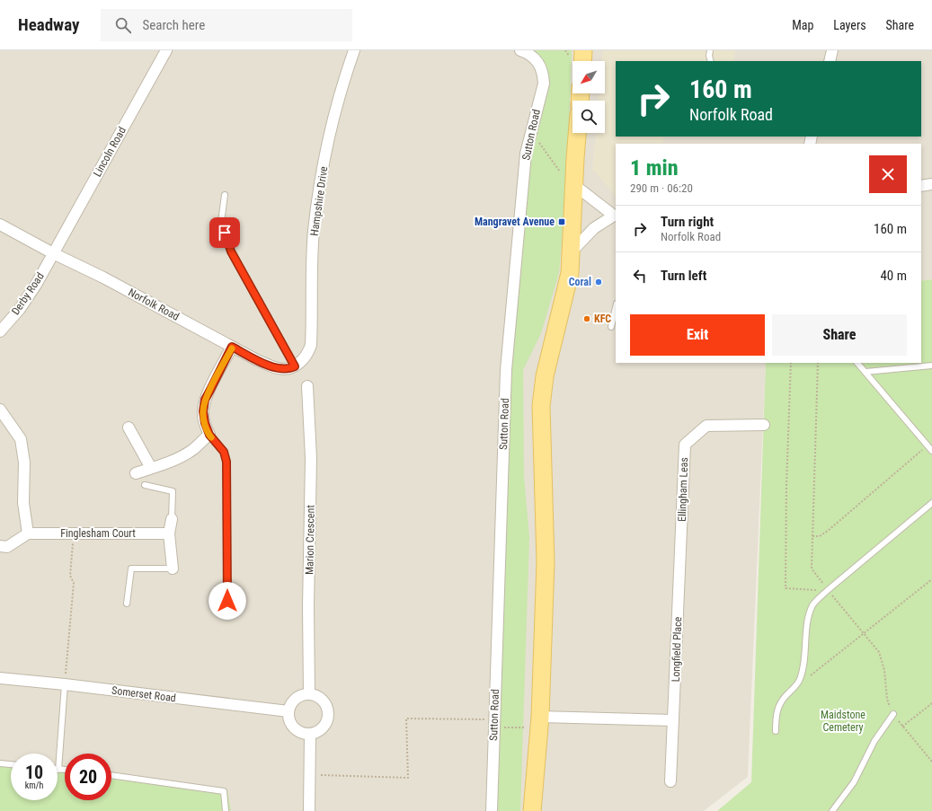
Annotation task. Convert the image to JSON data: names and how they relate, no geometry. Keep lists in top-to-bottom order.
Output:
{
  "streets": {
    "street": [
      "Sutton Road",
      "Lincoln Road",
      "Hampshire Drive",
      "Derby Road",
      "Norfolk Road",
      "Ellingham Leas",
      "Finglesham Court",
      "Marion Crescent",
      "Longfield Place",
      "Somerset Road"
    ]
  },
  "crossings": [
    ["Lincoln Road", "Derby Road"],
    ["Lincoln Road", "Norfolk Road"],
    ["Hampshire Drive", "Norfolk Road"],
    ["Derby Road", "Norfolk Road"],
    ["Ellingham Leas", "Longfield Place"],
    ["Marion Crescent", "Somerset Road"]
  ],
  "parks": ["Maidstone Cemetery"],
  "places": {
    "transit": ["Mangravet Avenue"],
    "other": ["Coral", "KFC"]
  },
  "north": "bottom left",
  "page": {
    "header": "Headway",
    "search": "Search here",
    "nav": ["Map", "Layers", "Share"],
    "turn": ["160 m", "Norfolk Road"],
    "heading": ["1 min", "290 m · 06:20"],
    "list": [
      {
        "name": "Turn right",
        "note": "Norfolk Road",
        "value": "160 m"
      },
      {
        "name": "Turn left",
        "value": "40 m"
      }
    ],
    "buttons": ["Exit", "Share"],
    "speed": "10 km/h",
    "limit": "20"
  }
}
